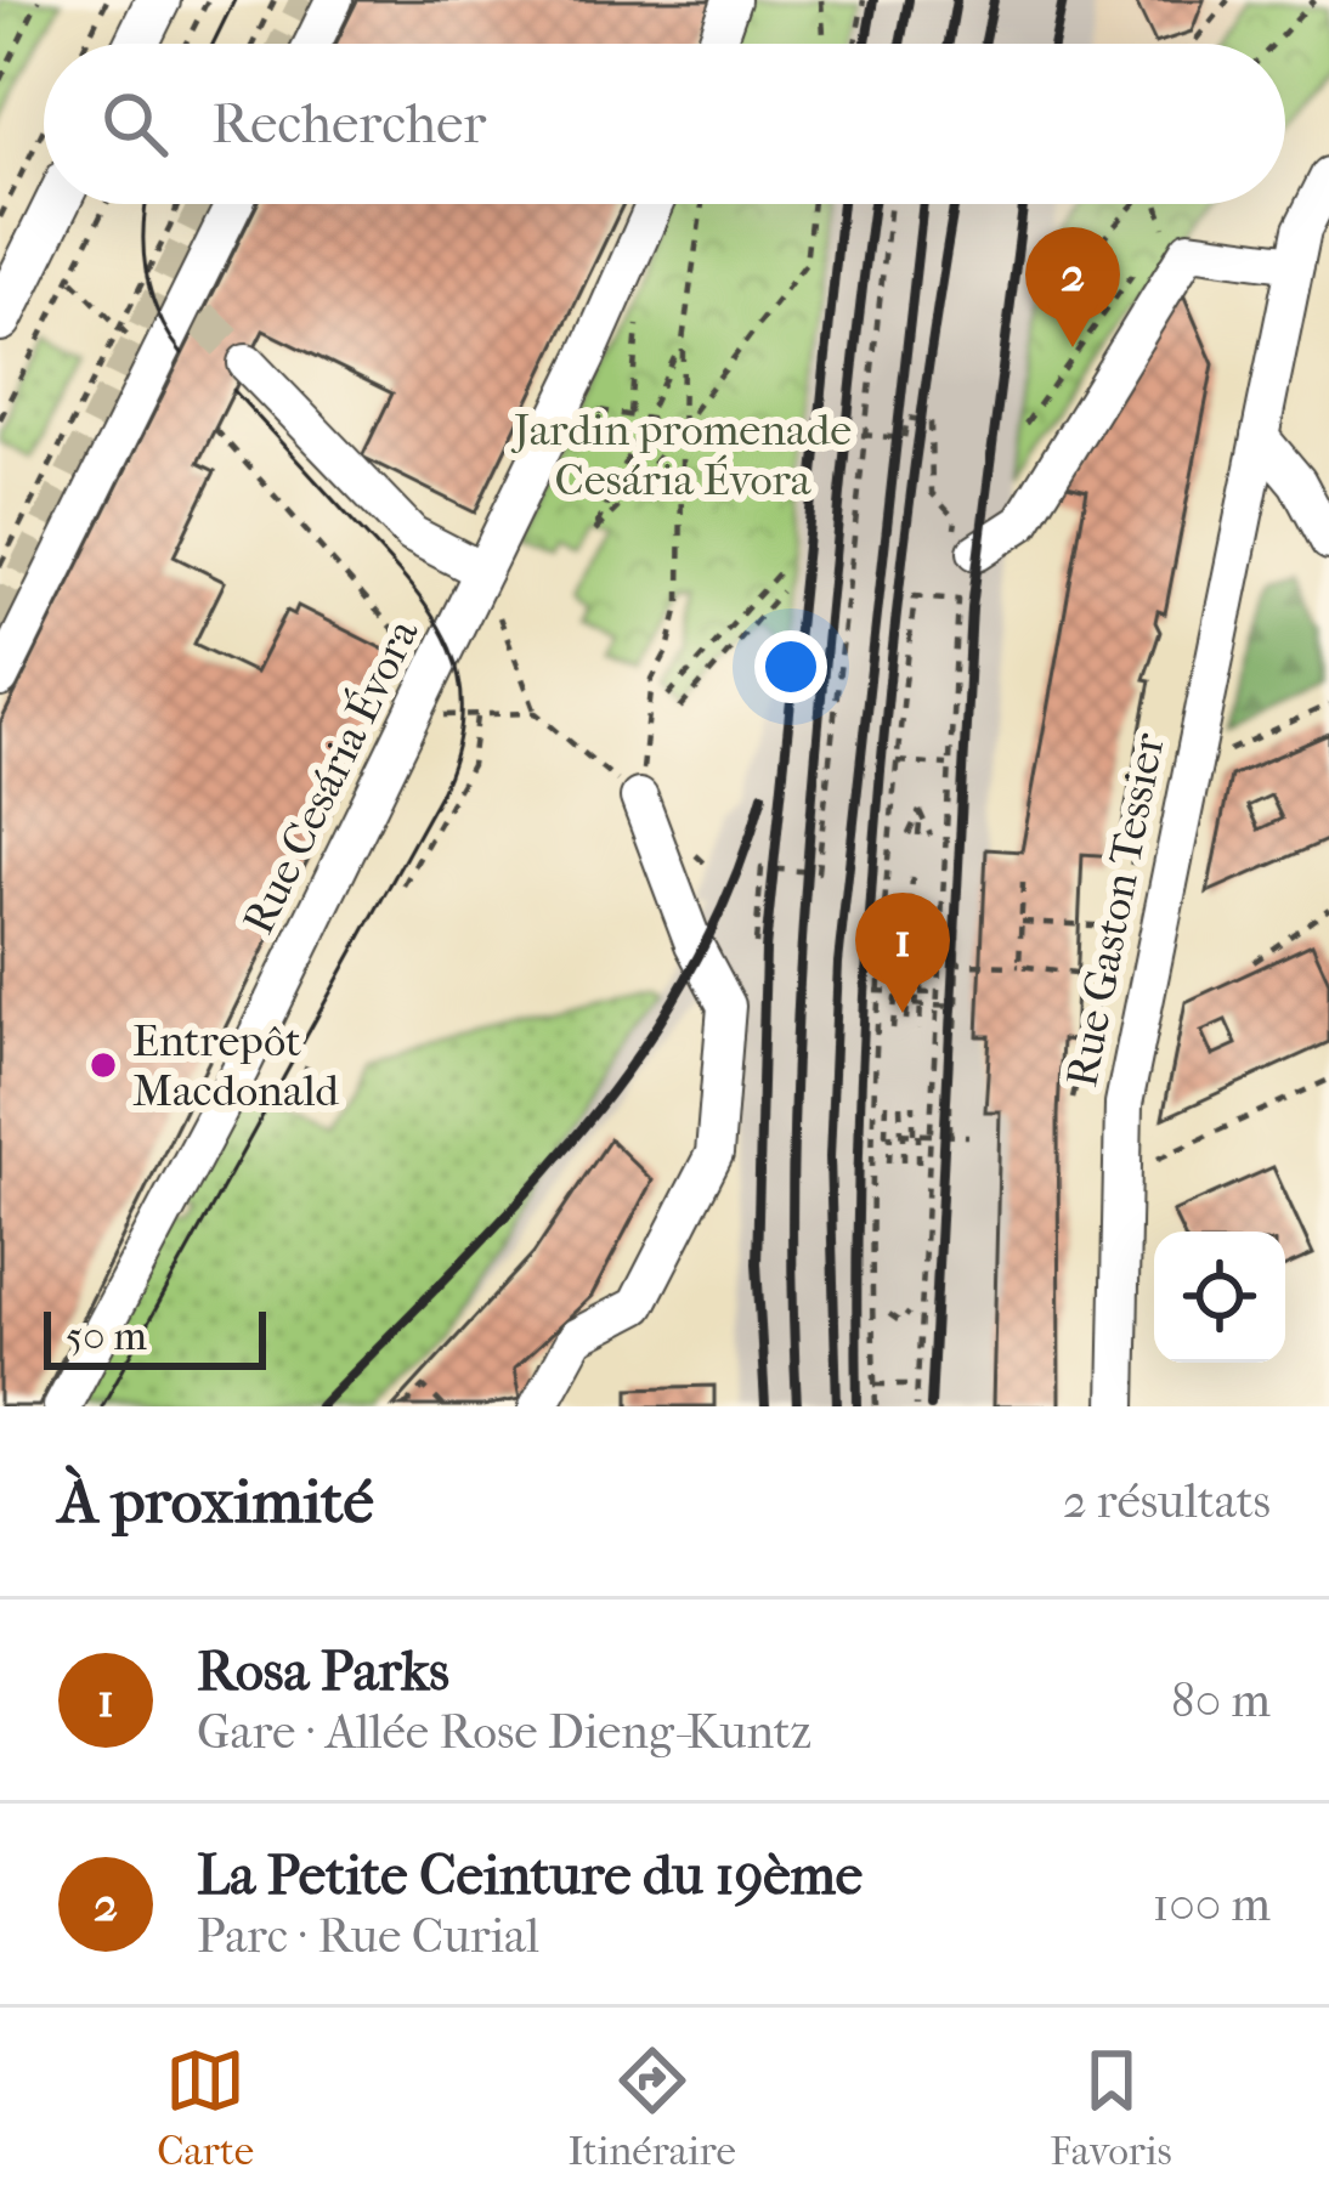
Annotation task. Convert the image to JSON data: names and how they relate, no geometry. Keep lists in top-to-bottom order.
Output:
{
  "streets": {
    "street": ["Rue Cesária Évora", "Rue Gaston Tessier"]
  },
  "parks": ["Jardin promenade Cesária Évora"],
  "places": ["Entrepôt Macdonald"],
  "scale_bar": "50 m",
  "page": {
    "search": "Rechercher",
    "pins": ["2", "1"],
    "scale": "50 m",
    "heading": ["À proximité", "2 résultats"],
    "list": [
      {
        "mark": "1",
        "name": "Rosa Parks",
        "note": "Gare · Allée Rose Dieng-Kuntz",
        "value": "80 m"
      },
      {
        "mark": "2",
        "name": "La Petite Ceinture du 19ème",
        "note": "Parc · Rue Curial",
        "value": "100 m"
      }
    ],
    "nav": ["Carte", "Itinéraire", "Favoris"]
  }
}
